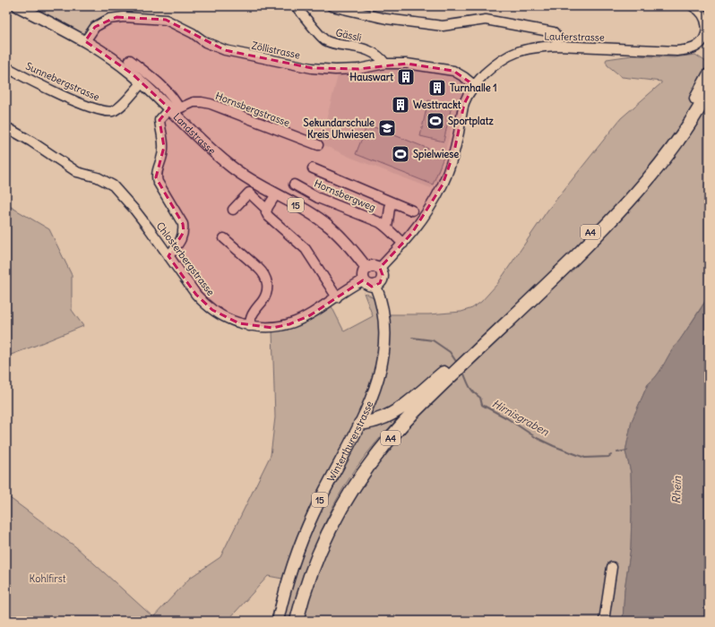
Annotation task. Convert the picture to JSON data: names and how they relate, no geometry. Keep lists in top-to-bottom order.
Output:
{
  "streets": {
    "highway": ["A4"],
    "main road": ["Landstrasse", "15", "Winterthurerstrasse"],
    "street": [
      "Gässli",
      "Lauferstrasse",
      "Zöllistrasse",
      "Sunnebergstrasse",
      "Hornsbergstrasse",
      "Hornsbergweg",
      "Chlosterbergstrasse"
    ]
  },
  "crossings": [
    ["Gässli", "Zöllistrasse"],
    ["Lauferstrasse", "Zöllistrasse"],
    ["Lauferstrasse", "Landstrasse"],
    ["Lauferstrasse", "Hornsbergweg"],
    ["Lauferstrasse", "Chlosterbergstrasse"],
    ["Lauferstrasse", "Winterthurerstrasse"],
    ["Zöllistrasse", "Landstrasse"],
    ["Sunnebergstrasse", "Landstrasse"],
    ["Hornsbergstrasse", "Landstrasse"],
    ["Landstrasse", "Chlosterbergstrasse"],
    ["Landstrasse", "Winterthurerstrasse"],
    ["Chlosterbergstrasse", "Winterthurerstrasse"]
  ],
  "water": ["Hirnisgraben", "Rhein"],
  "parks": ["Kohlfirst"],
  "places": {
    "building": ["Hauswart", "Turnhalle 1", "Westtrackt"],
    "sports": ["Sportplatz", "Spielwiese"],
    "school or university": ["Sekundarschule Kreis Uhwiesen"]
  }
}
